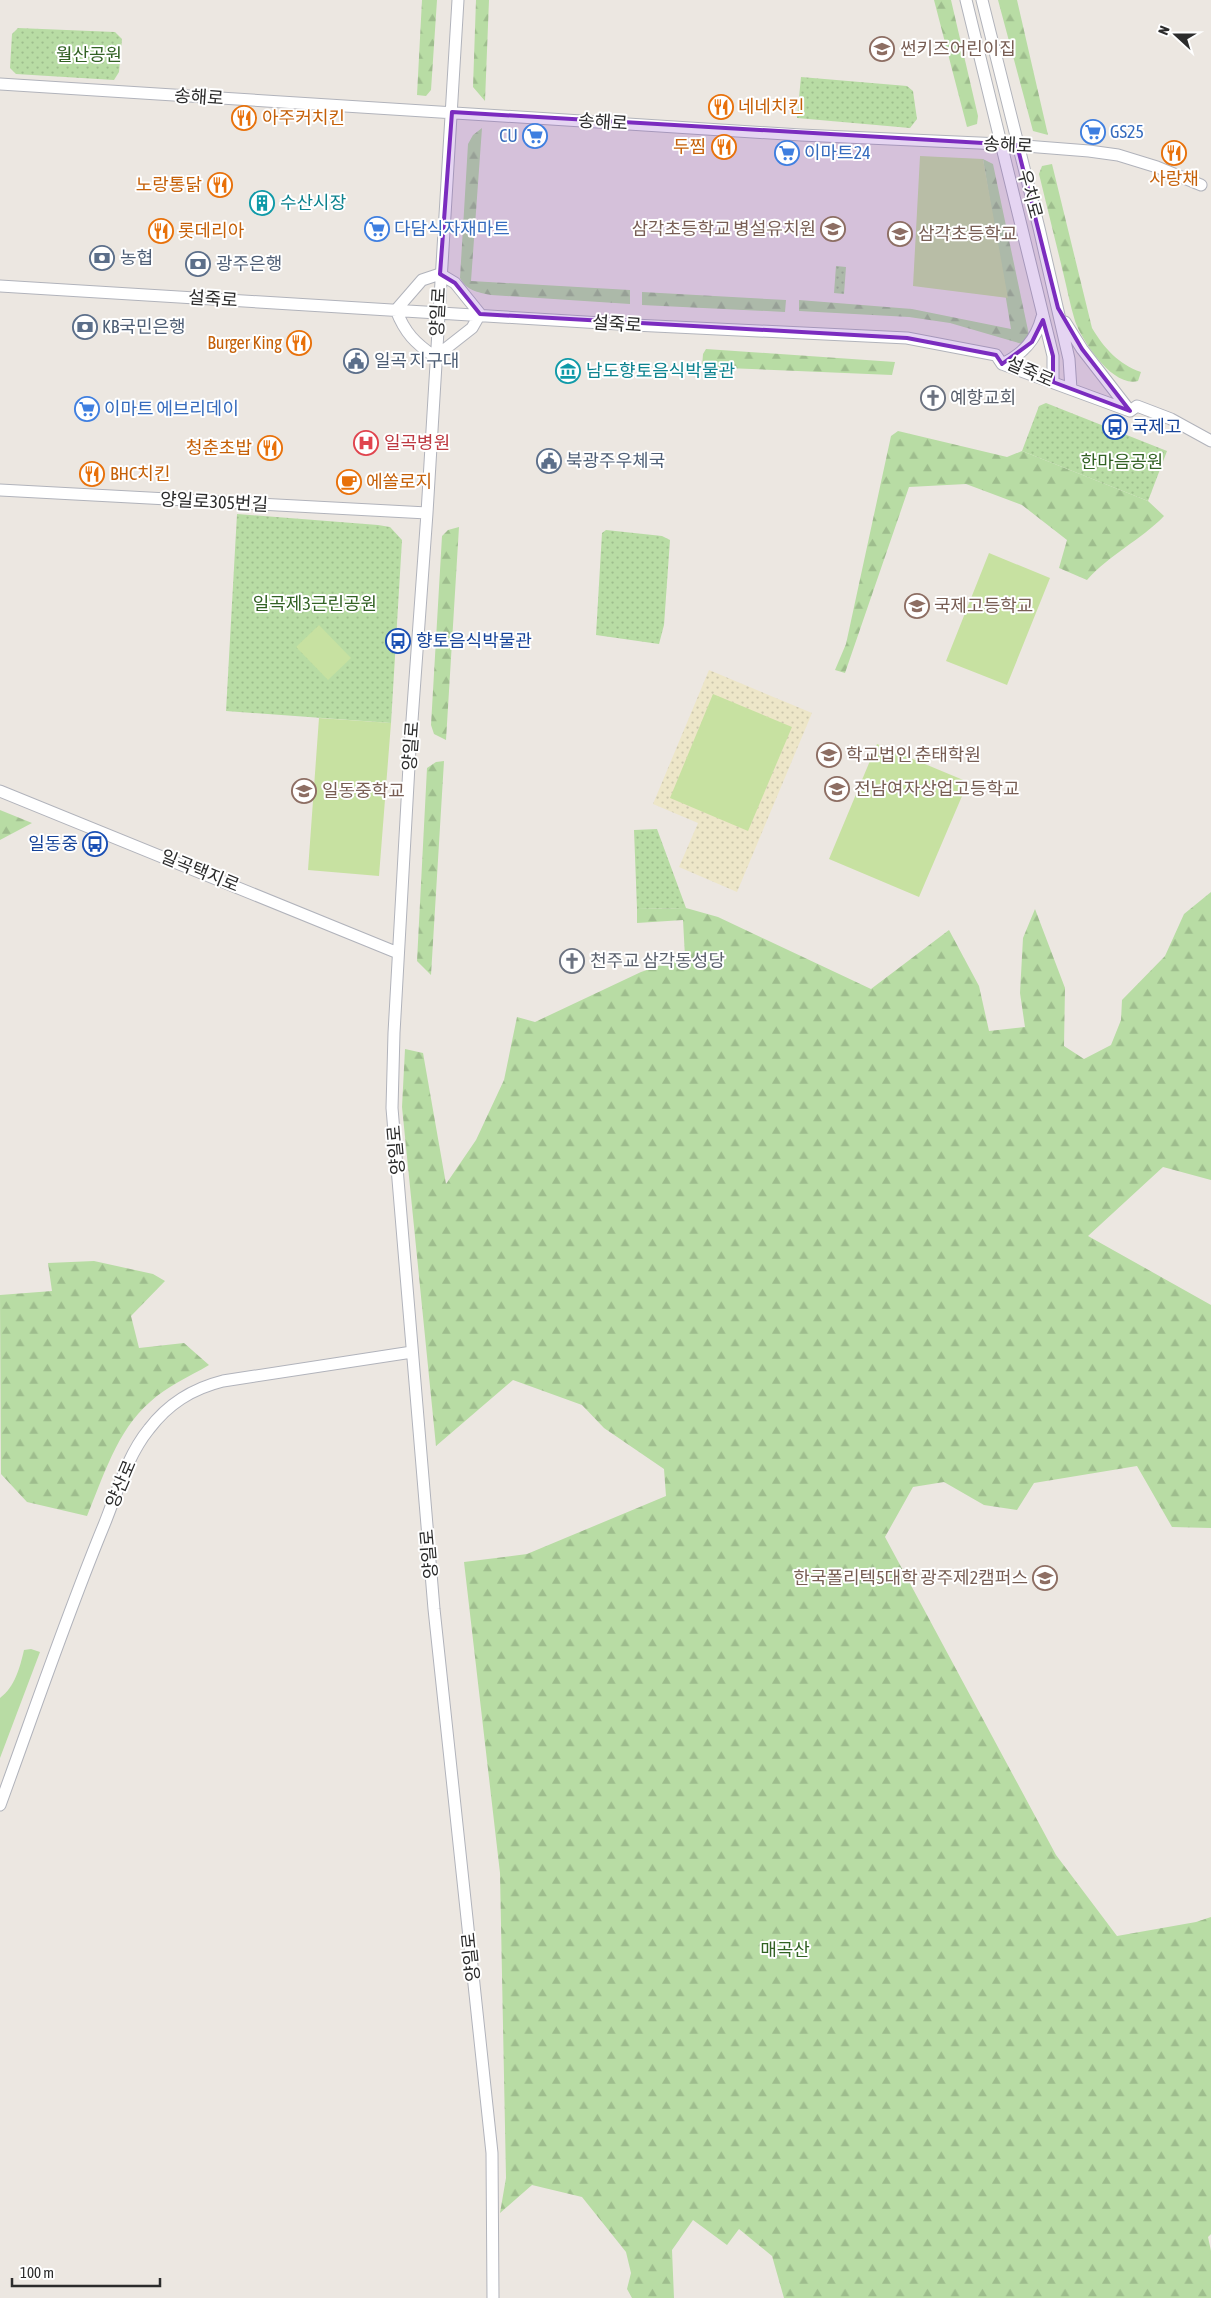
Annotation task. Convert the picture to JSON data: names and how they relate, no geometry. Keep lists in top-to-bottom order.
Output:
{
  "streets": {
    "main road": [
      "송해로",
      "우치로",
      "설죽로",
      "양일로",
      "양일로305번길",
      "일곡택지로",
      "양산로"
    ]
  },
  "crossings": [
    ["송해로", "우치로"],
    ["송해로", "양일로"],
    ["우치로", "설죽로"],
    ["설죽로", "양일로"],
    ["양일로", "양일로305번길"],
    ["양일로", "일곡택지로"],
    ["양일로", "양산로"]
  ],
  "parks": [
    "월산공원",
    "한마음공원",
    "일곡제3근린공원",
    "매곡산"
  ],
  "places": {
    "school or university": [
      "썬키즈어린이집",
      "삼각초등학교 병설유치원",
      "삼각초등학교",
      "국제고등학교",
      "학교법인 춘태학원",
      "전남여자상업고등학교",
      "일동중학교",
      "한국폴리텍5대학 광주제2캠퍼스"
    ],
    "restaurant": [
      "네네치킨",
      "아주커치킨",
      "두찜",
      "사랑채",
      "노랑통닭",
      "롯데리아",
      "Burger King",
      "청춘초밥",
      "BHC치킨"
    ],
    "supermarket": [
      "GS25",
      "CU",
      "이마트24",
      "다담식자재마트",
      "이마트 에브리데이"
    ],
    "building": ["수산시장"],
    "bank": ["농협", "광주은행", "KB국민은행"],
    "public building": ["일곡 지구대", "북광주우체국"],
    "museum": ["남도향토음식박물관"],
    "church": ["예향교회", "천주교 삼각동성당"],
    "bus stop": ["국제고", "향토음식박물관", "일동중"],
    "hospital": ["일곡병원"],
    "cafe": ["에쏠로지"]
  },
  "scale_bar": "100 m",
  "north": "left"
}
